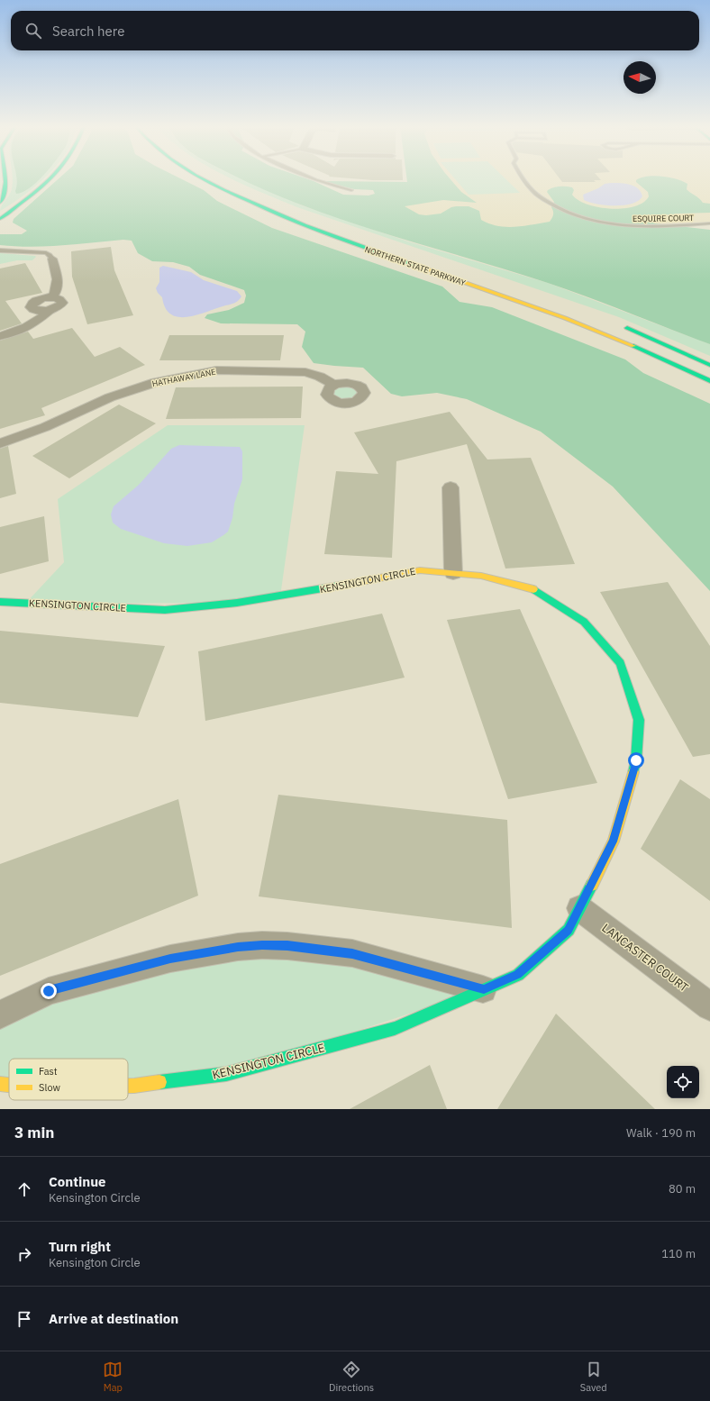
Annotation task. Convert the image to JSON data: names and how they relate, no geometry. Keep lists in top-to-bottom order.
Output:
{
  "streets": {
    "main road": ["NORTHERN STATE PARKWAY", "KENSINGTON CIRCLE"],
    "street": ["HATHAWAY LANE", "LANCASTER COURT"],
    "lane": ["ESQUIRE COURT"]
  },
  "crossings": [
    ["KENSINGTON CIRCLE", "LANCASTER COURT"]
  ],
  "legend": ["Fast", "Slow"],
  "north": "left",
  "page": {
    "search": "Search here",
    "heading": ["3 min", "Walk · 190 m"],
    "list": [
      ["Continue", "Kensington Circle", "80 m"],
      ["Turn right", "Kensington Circle", "110 m"],
      "Arrive at destination"
    ],
    "nav": ["Map", "Directions", "Saved"]
  }
}
